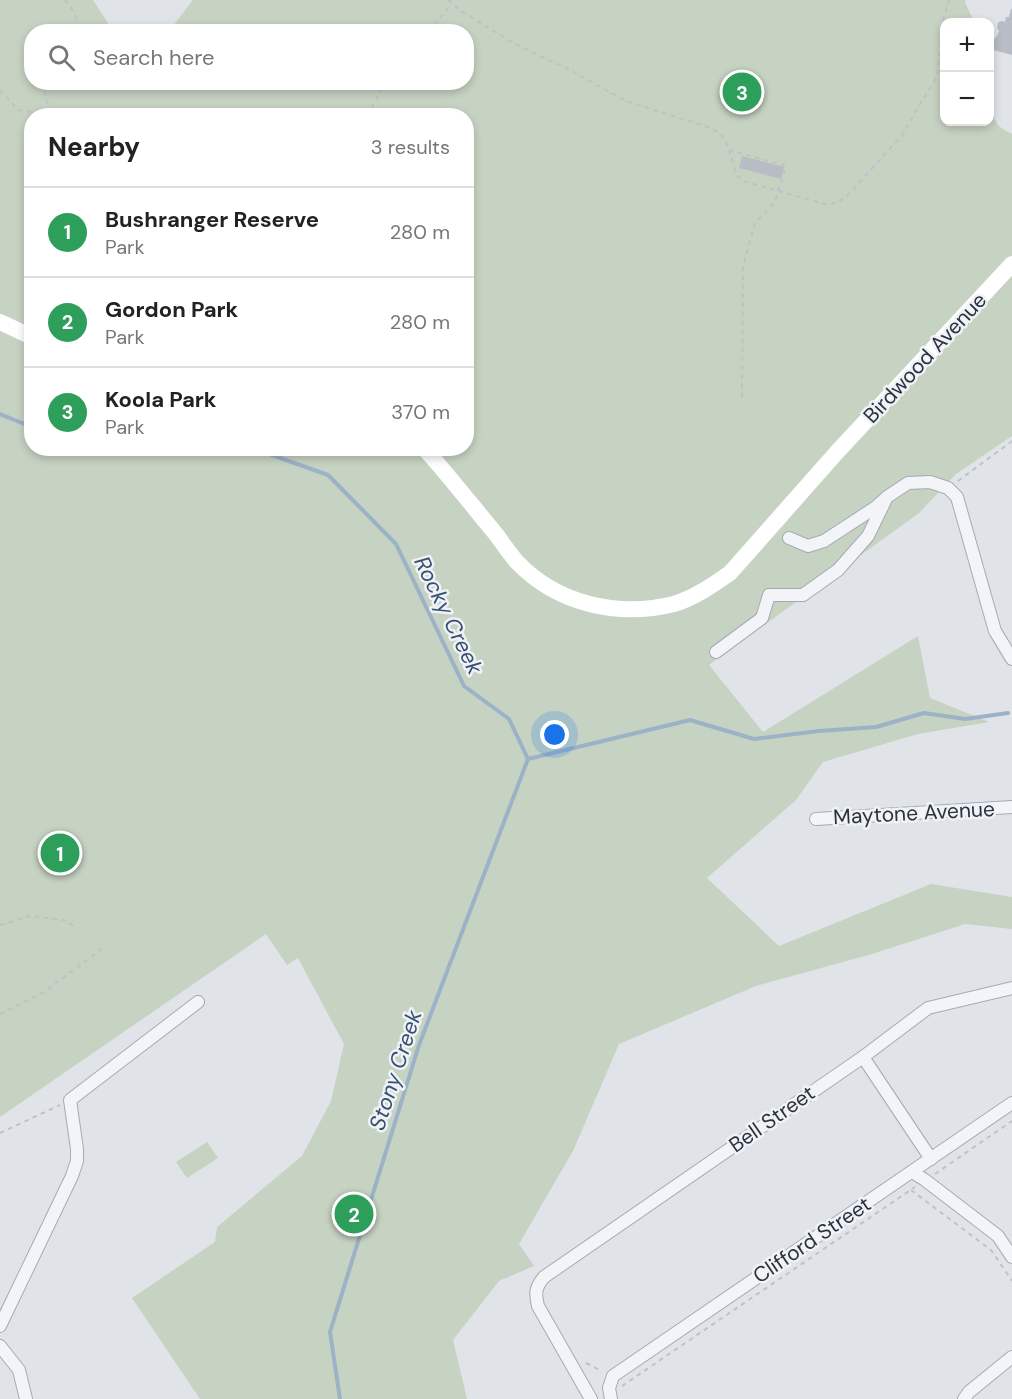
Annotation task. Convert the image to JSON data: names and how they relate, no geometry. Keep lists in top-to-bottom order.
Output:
{
  "streets": {
    "main road": ["Birdwood Avenue"],
    "street": ["Maytone Avenue", "Bell Street", "Clifford Street"]
  },
  "water": ["Rocky Creek", "Stony Creek"],
  "page": {
    "map_buttons": ["+", "−"],
    "search": "Search here",
    "pins": ["3", "1", "2"],
    "heading": ["Nearby", "3 results"],
    "list": [
      {
        "mark": "1",
        "name": "Bushranger Reserve",
        "note": "Park",
        "value": "280 m"
      },
      {
        "mark": "2",
        "name": "Gordon Park",
        "note": "Park",
        "value": "280 m"
      },
      {
        "mark": "3",
        "name": "Koola Park",
        "note": "Park",
        "value": "370 m"
      }
    ]
  }
}
